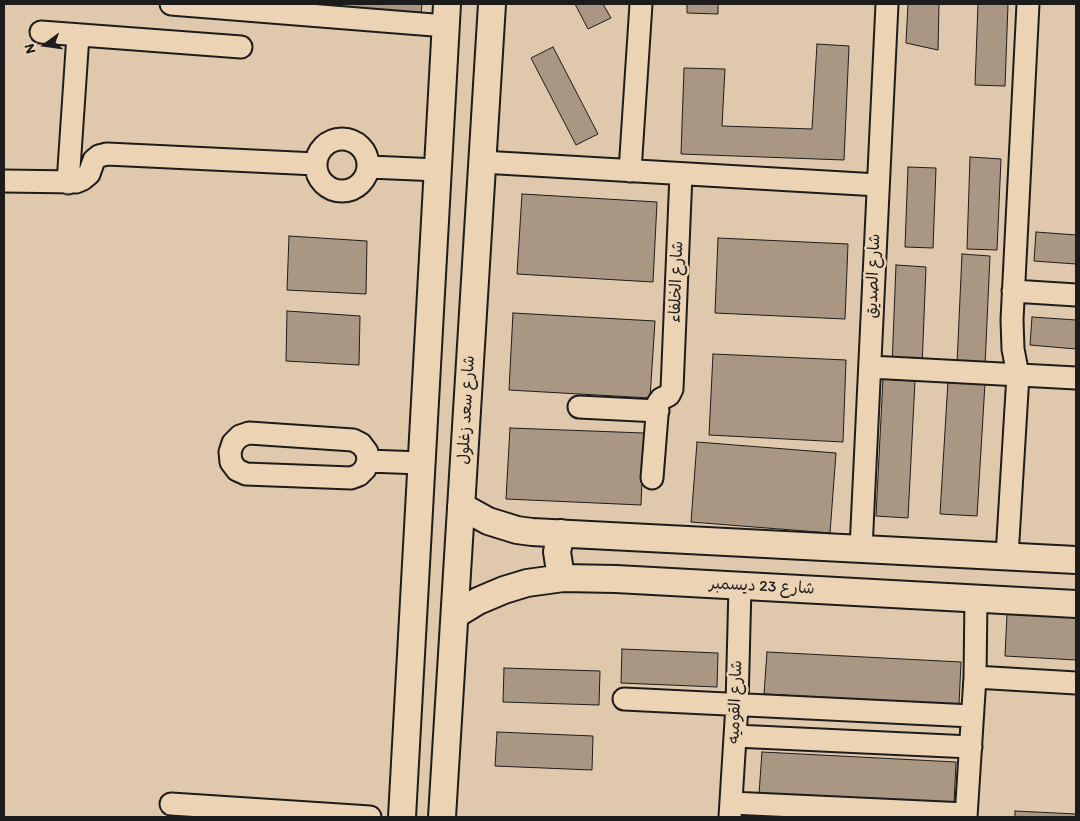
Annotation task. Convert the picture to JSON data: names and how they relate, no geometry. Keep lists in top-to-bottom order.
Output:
{
  "streets": {
    "main road": ["شارع سعد زغلول", "شارع 23 ديسمبر"],
    "street": ["شارع الصديق", "شارع الخلفاء", "شارع القوميه"]
  },
  "crossings": [
    ["شارع سعد زغلول", "شارع 23 ديسمبر"],
    ["شارع 23 ديسمبر", "شارع القوميه"]
  ],
  "north": "left"
}
